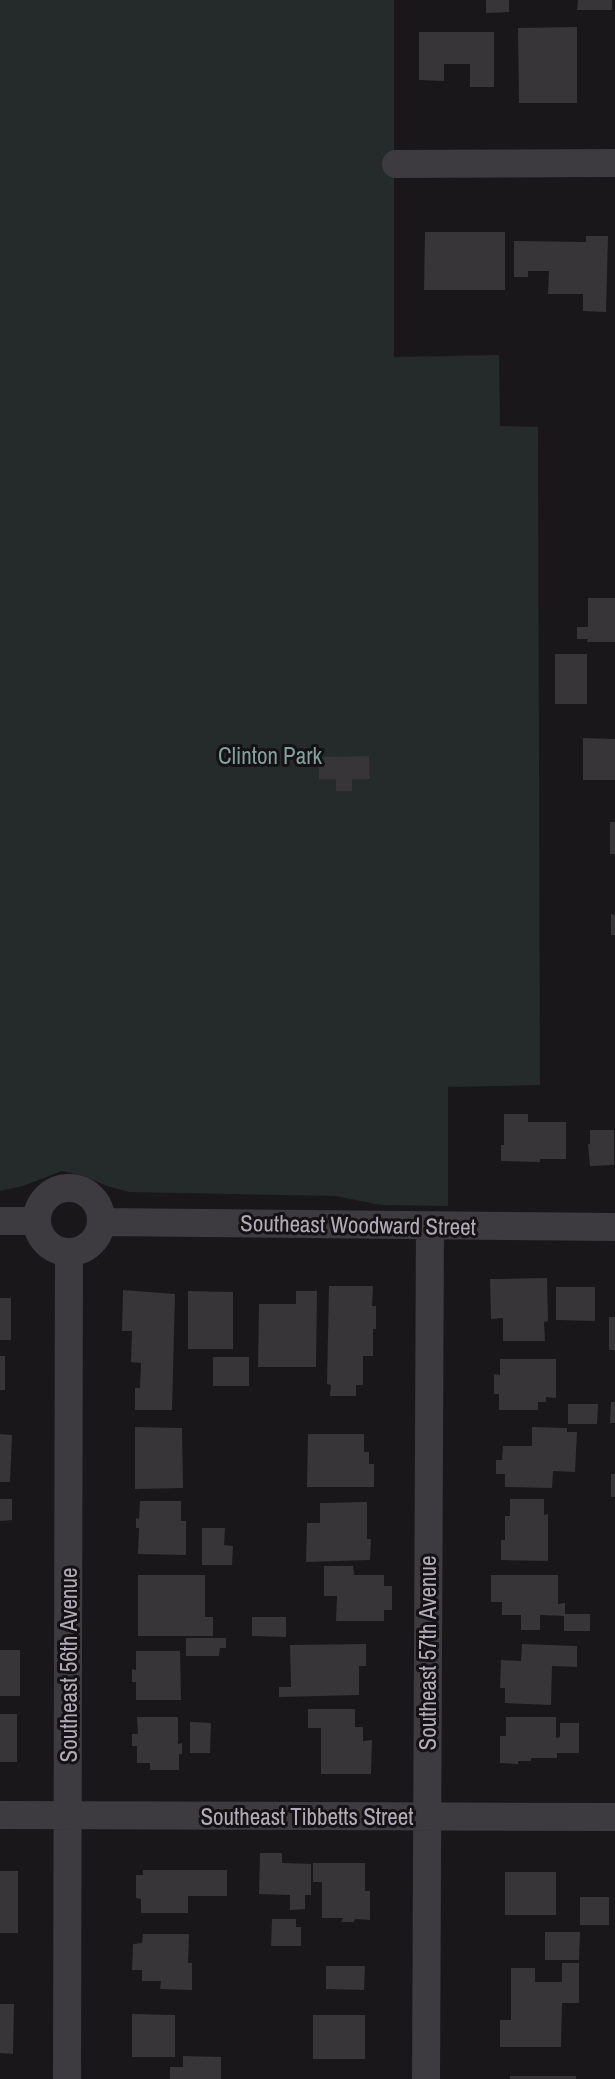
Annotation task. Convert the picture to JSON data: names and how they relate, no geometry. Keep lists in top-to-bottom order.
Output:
{
  "streets": {
    "street": [
      "Southeast Woodward Street",
      "Southeast 57th Avenue",
      "Southeast 56th Avenue",
      "Southeast Tibbetts Street"
    ]
  },
  "crossings": [
    ["Southeast Woodward Street", "Southeast 57th Avenue"],
    ["Southeast Woodward Street", "Southeast 56th Avenue"],
    ["Southeast 57th Avenue", "Southeast Tibbetts Street"],
    ["Southeast 56th Avenue", "Southeast Tibbetts Street"]
  ],
  "parks": ["Clinton Park"]
}
